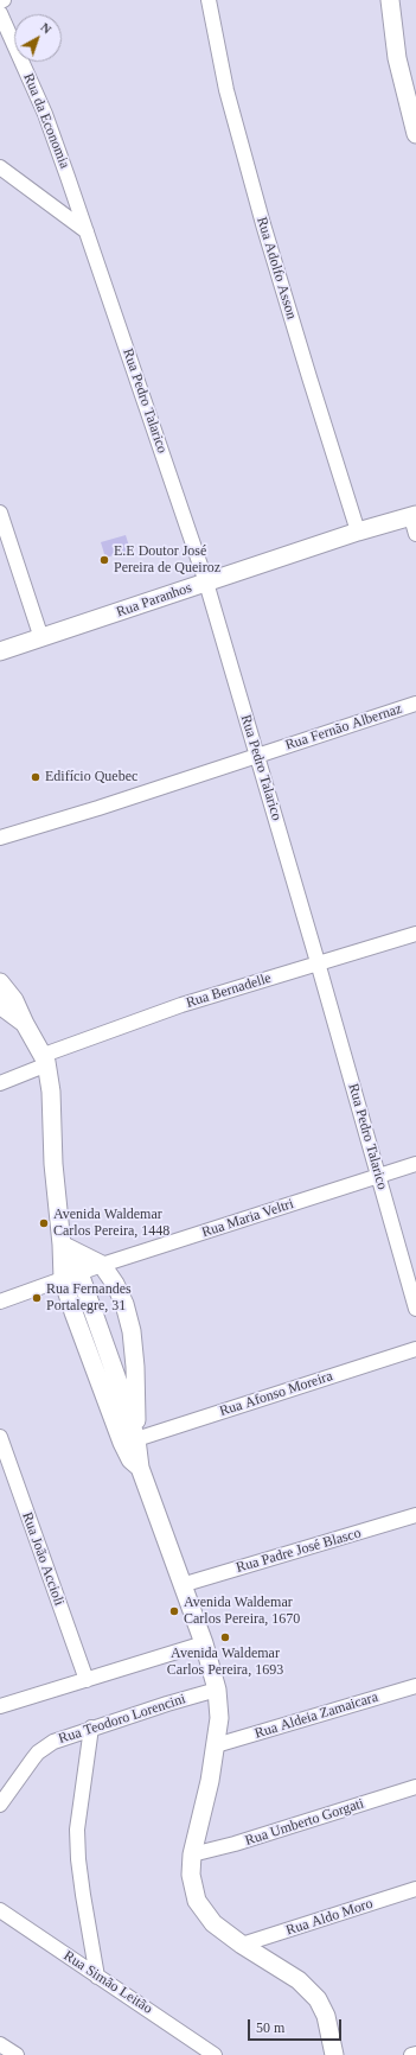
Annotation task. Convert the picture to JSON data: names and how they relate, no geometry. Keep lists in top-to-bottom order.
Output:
{
  "streets": {
    "street": [
      "Rua da Economia",
      "Rua Adolfo Asson",
      "Rua Pedro Talarico",
      "Rua Paranhos",
      "Rua Fernão Albernaz",
      "Rua Bernadelle",
      "Rua Maria Veltri",
      "Rua Afonso Moreira",
      "Rua Padre José Blasco",
      "Rua João Accioli",
      "Rua Aldeia Zamaicara",
      "Rua Teodoro Lorencini",
      "Rua Umberto Gorgati",
      "Rua Aldo Moro",
      "Rua Simão Leitão"
    ]
  },
  "crossings": [
    ["Rua da Economia", "Rua Pedro Talarico"],
    ["Rua Adolfo Asson", "Rua Paranhos"],
    ["Rua Pedro Talarico", "Rua Paranhos"],
    ["Rua Pedro Talarico", "Rua Fernão Albernaz"],
    ["Rua Pedro Talarico", "Rua Bernadelle"],
    ["Rua Pedro Talarico", "Rua Maria Veltri"]
  ],
  "places": [
    "E.E Doutor José Pereira de Queiroz",
    "Edifício Quebec",
    "Avenida Waldemar Carlos Pereira, 1448",
    "Rua Fernandes Portalegre, 31",
    "Avenida Waldemar Carlos Pereira, 1670",
    "Avenida Waldemar Carlos Pereira, 1693"
  ],
  "scale_bar": "50 m",
  "north": "top right"
}
